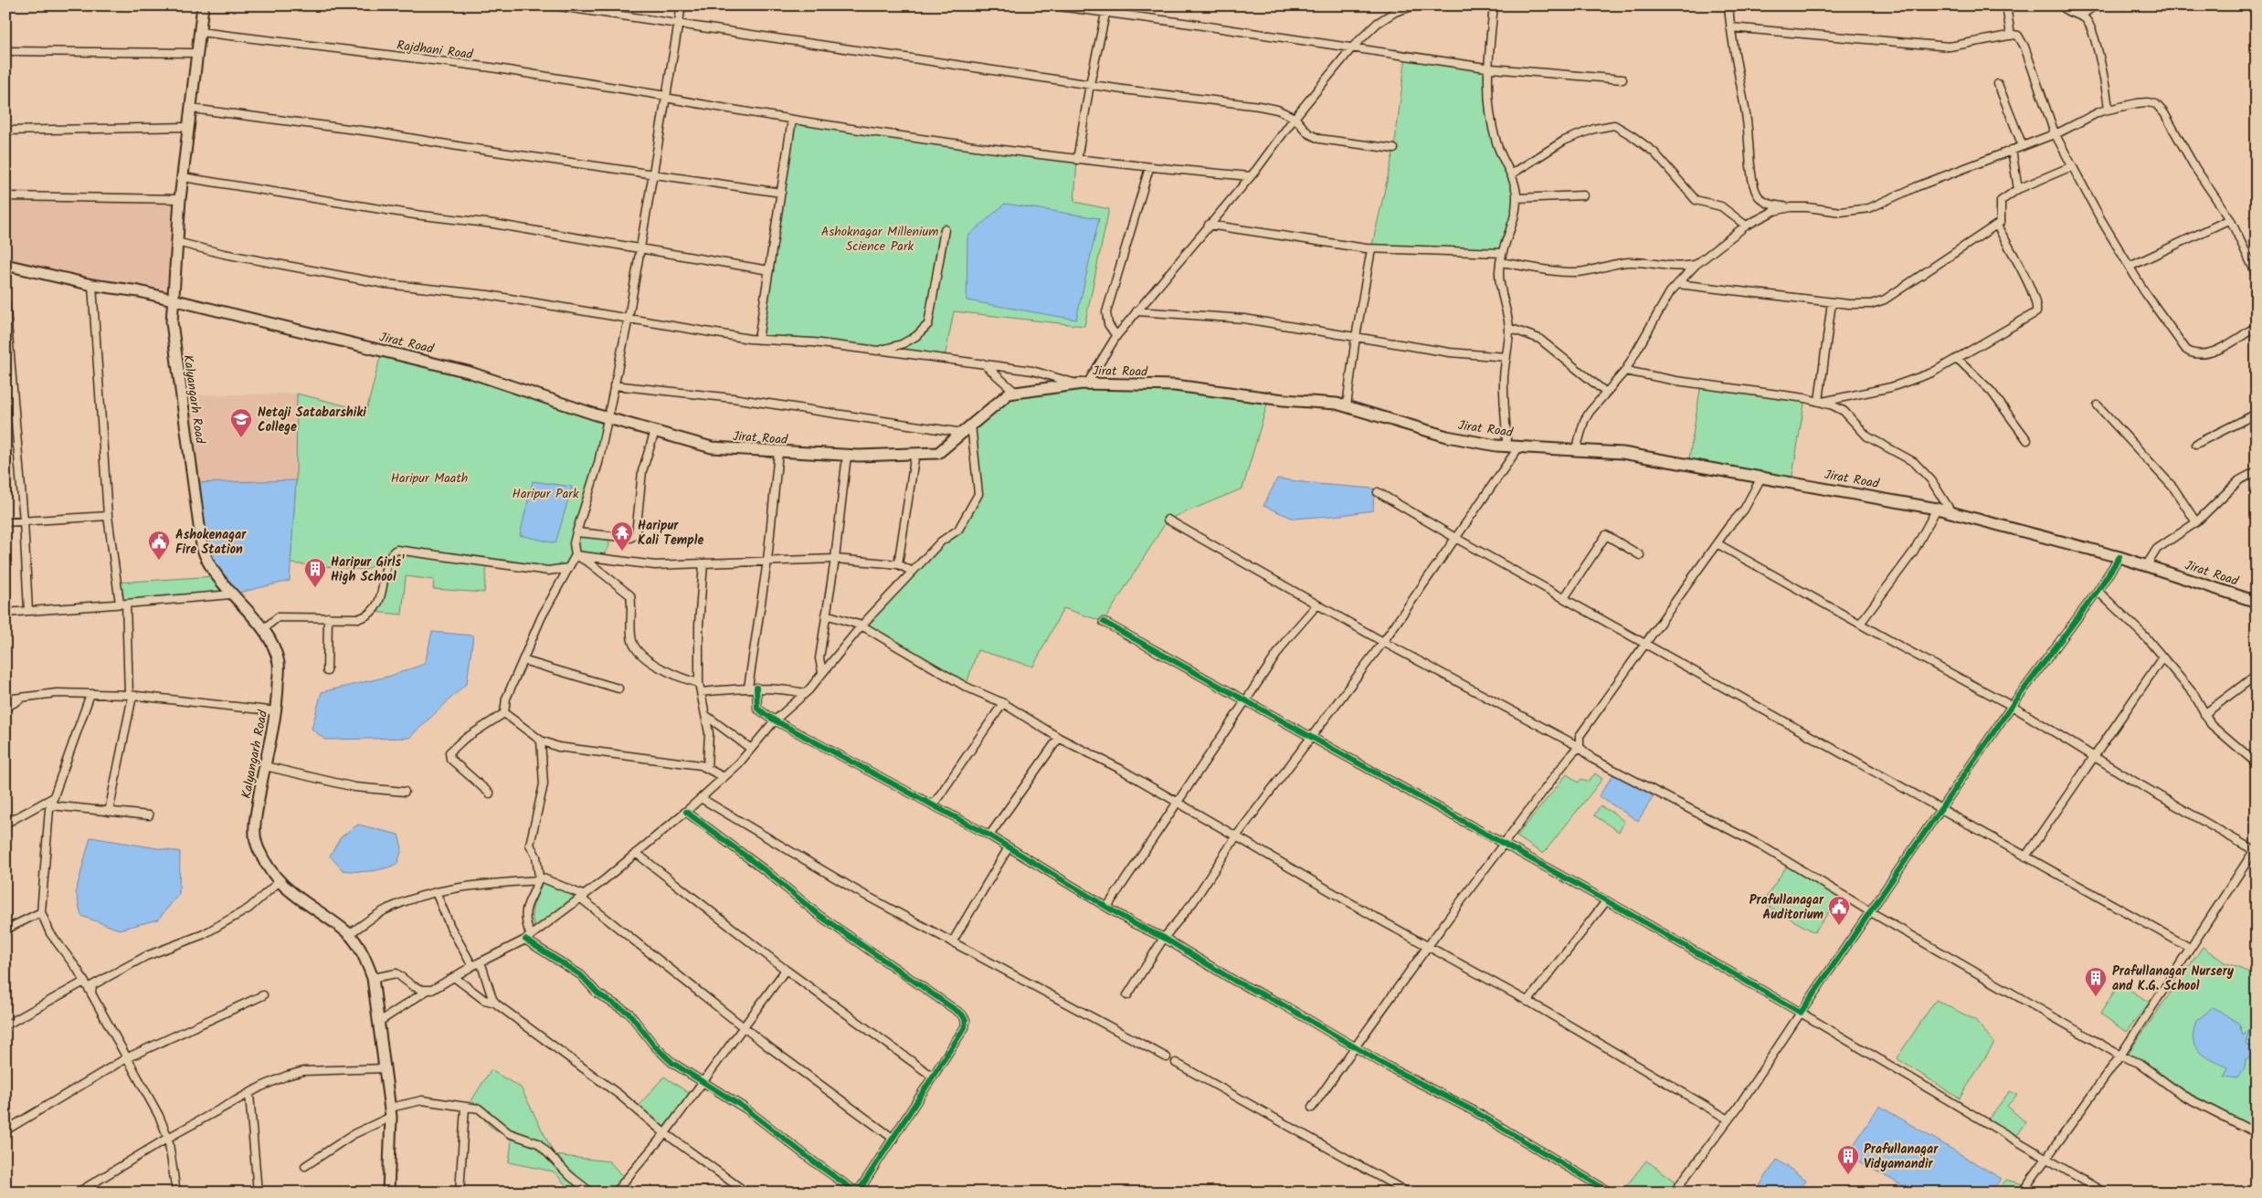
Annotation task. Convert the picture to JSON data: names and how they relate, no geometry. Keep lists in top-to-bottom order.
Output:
{
  "streets": {
    "main road": ["Jirat Road", "Kalyangarh Road"],
    "street": ["Rajdhani Road"]
  },
  "crossings": [
    ["Rajdhani Road", "Kalyangarh Road"],
    ["Jirat Road", "Kalyangarh Road"]
  ],
  "parks": ["Ashoknagar Millenium Science Park", "Haripur Maath", "Haripur Park"],
  "places": {
    "school or university": ["Netaji Satabarshiki College"],
    "temple": ["Haripur Kali Temple"],
    "public building": ["Ashokenagar Fire Station", "Prafullanagar Auditorium"],
    "building": ["Haripur Girls' High School", "Prafullanagar Nursery and K.G. School", "Prafullanagar Vidyamandir"]
  }
}
